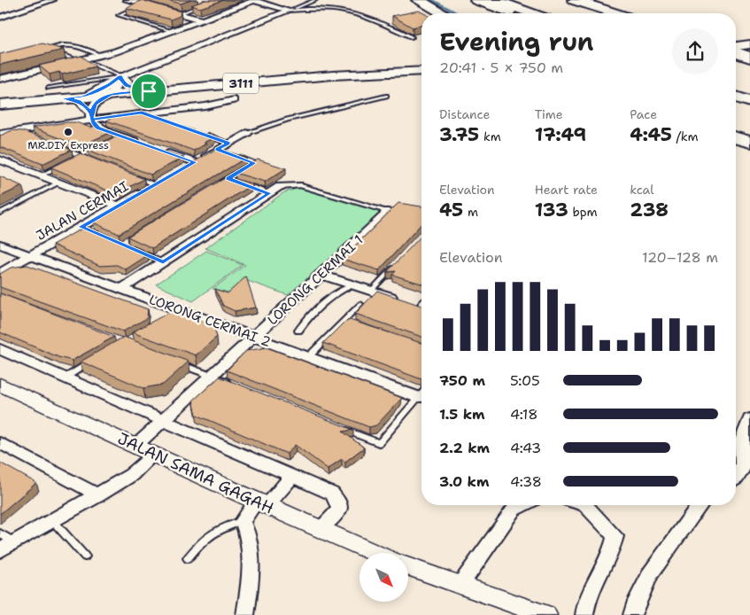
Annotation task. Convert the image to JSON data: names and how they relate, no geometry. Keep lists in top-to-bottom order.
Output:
{
  "streets": {
    "main road": ["3111"],
    "street": [
      "JALAN CERMAI",
      "LORONG CERMAI 1",
      "LORONG CERMAI 2",
      "JALAN SAMA GAGAH"
    ]
  },
  "crossings": [
    ["JALAN CERMAI", "LORONG CERMAI 2"],
    ["LORONG CERMAI 1", "LORONG CERMAI 2"],
    ["LORONG CERMAI 1", "JALAN SAMA GAGAH"]
  ],
  "places": ["MR.DIY Express"],
  "north": "bottom right",
  "page": {
    "heading": ["Evening run", "20:41 · 5 × 750 m"],
    "stats": [
      ["Distance", "3.75 km"],
      ["Time", "17:49"],
      ["Pace", "4:45 /km"],
      ["Elevation", "45 m"],
      ["Heart rate", "133 bpm"],
      ["kcal", "238"]
    ],
    "chart": ["Elevation", "120–128 m"],
    "list": [
      {
        "name": "750 m",
        "note": "5:05"
      },
      {
        "name": "1.5 km",
        "note": "4:18"
      },
      {
        "name": "2.2 km",
        "note": "4:43"
      },
      {
        "name": "3.0 km",
        "note": "4:38"
      }
    ]
  }
}
